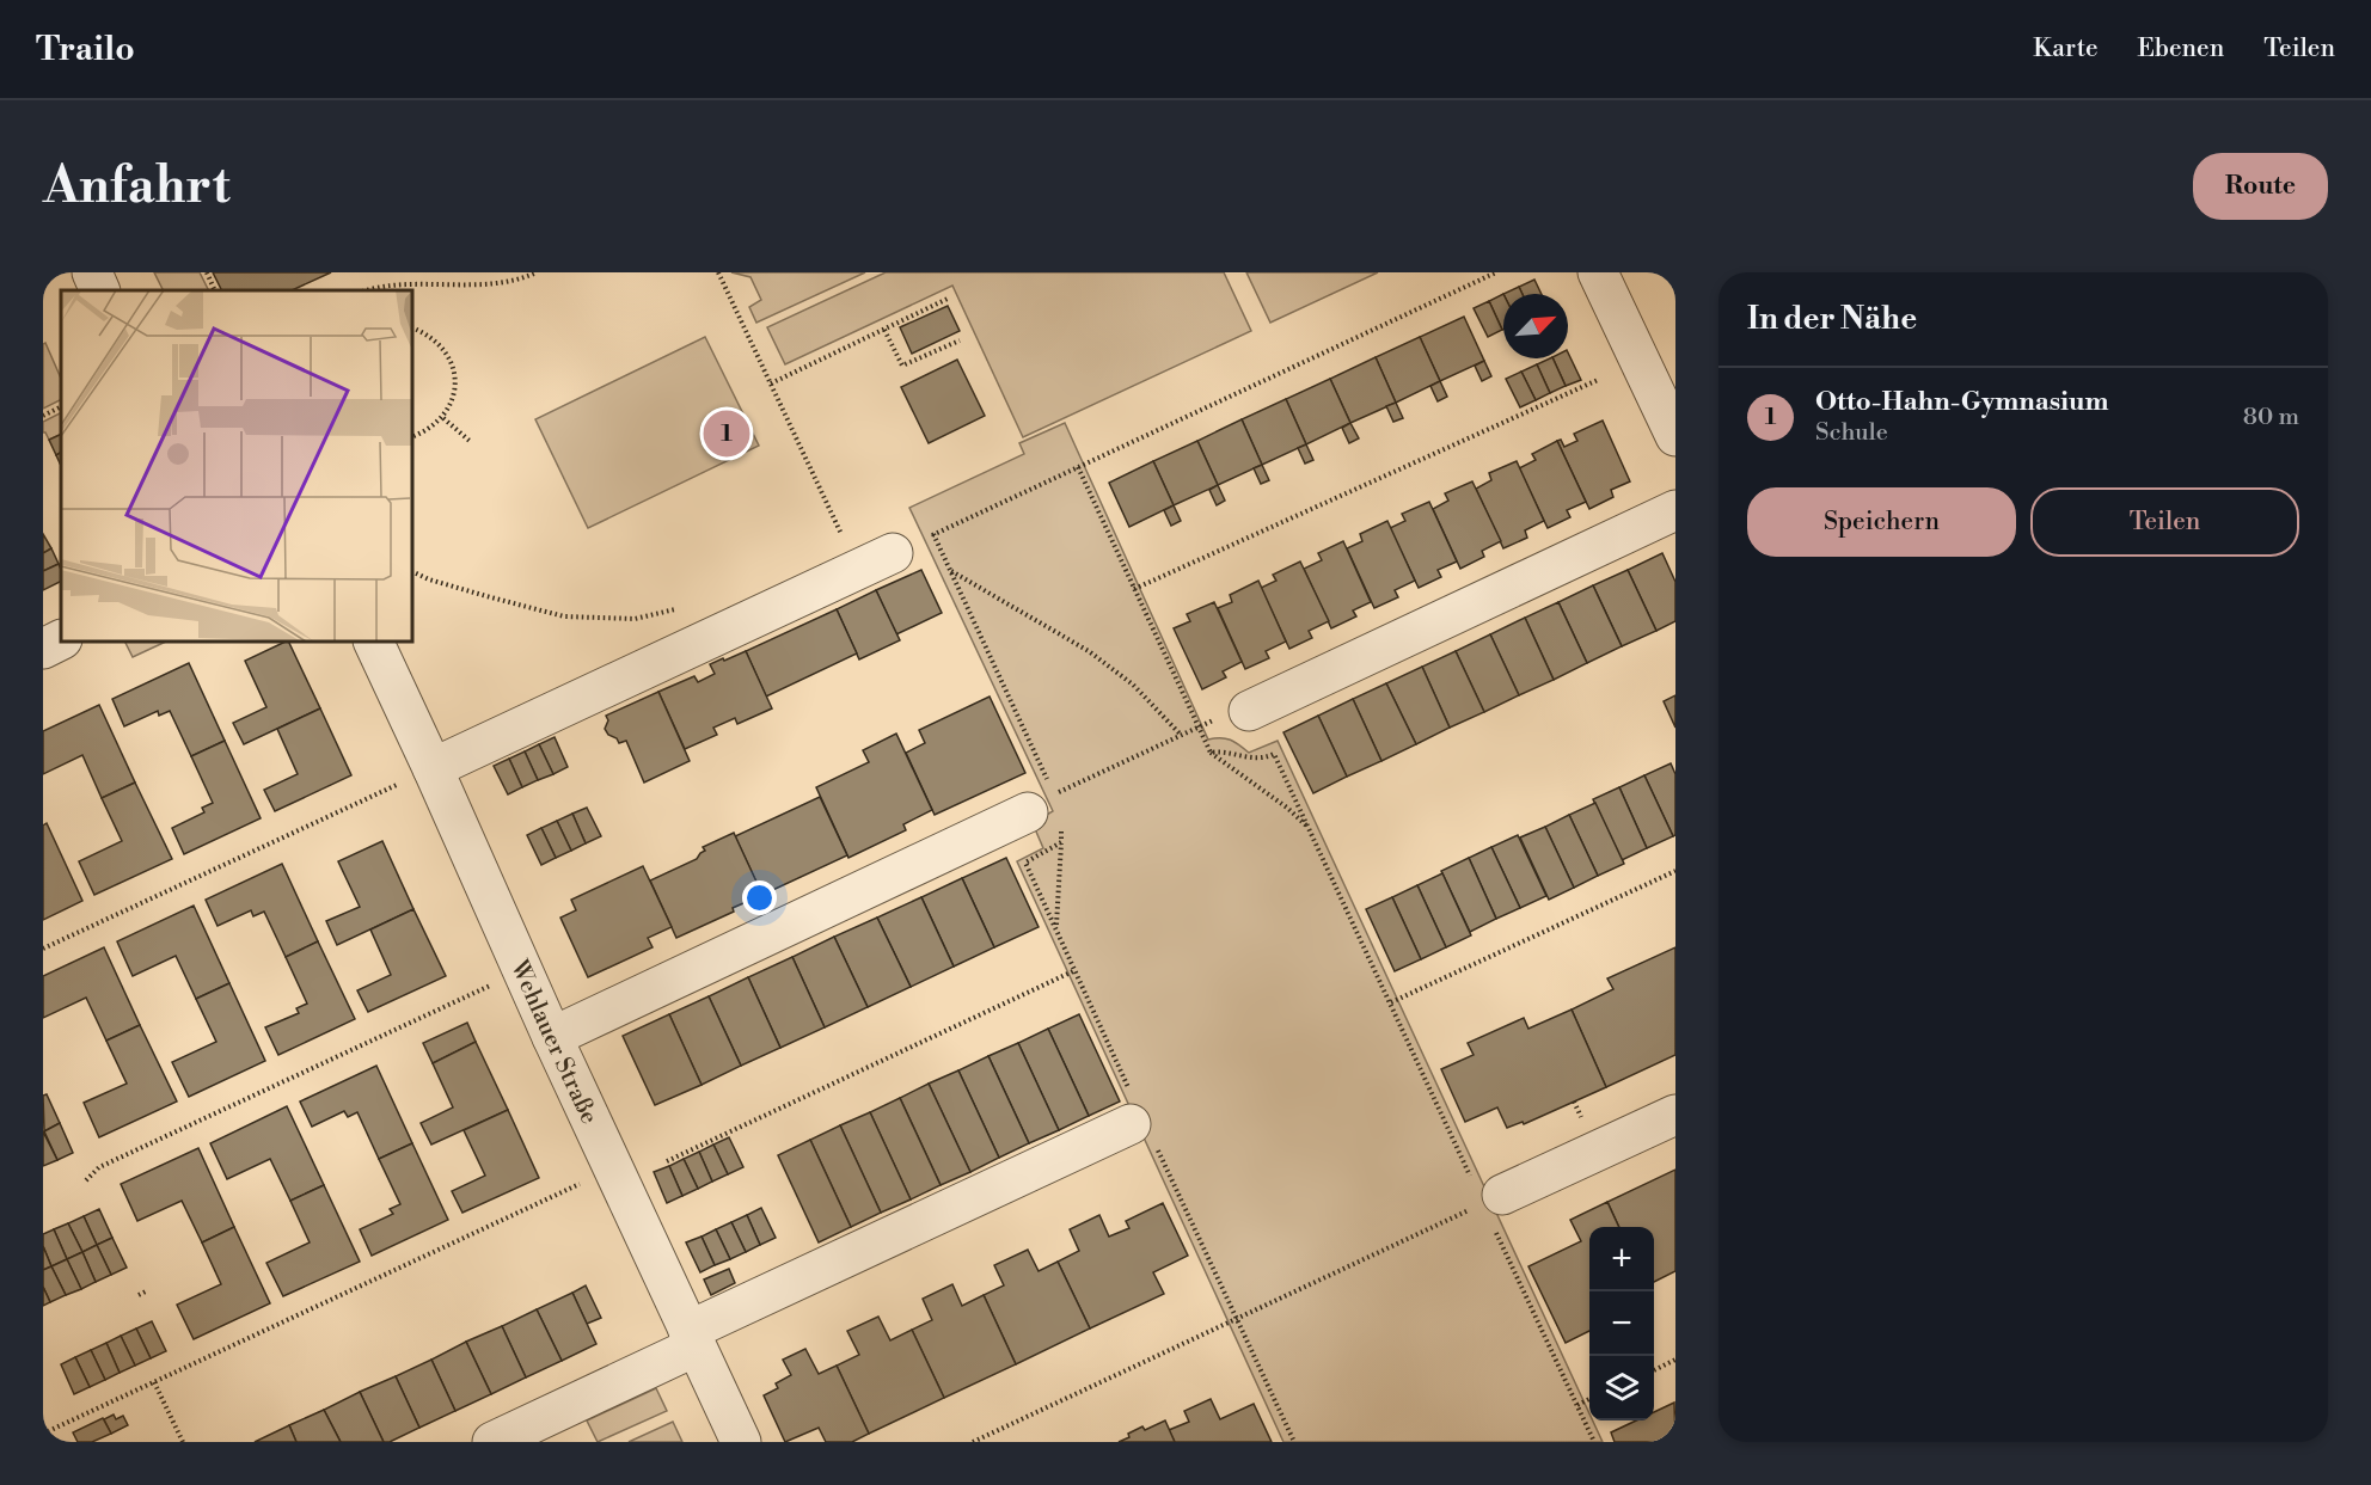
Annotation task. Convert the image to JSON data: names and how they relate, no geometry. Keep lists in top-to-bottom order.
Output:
{
  "streets": {
    "street": ["Wehlauer Straße"]
  },
  "north": "top right",
  "page": {
    "header": "Trailo",
    "nav": ["Karte", "Ebenen", "Teilen"],
    "buttons": [
      "Route",
      ["Speichern", "Teilen"]
    ],
    "title": "Anfahrt",
    "heading": "In der Nähe",
    "list": [
      {
        "mark": "1",
        "name": "Otto-Hahn-Gymnasium",
        "note": "Schule",
        "value": "80 m"
      }
    ],
    "pins": "1",
    "map_buttons": ["+", "−"]
  }
}
